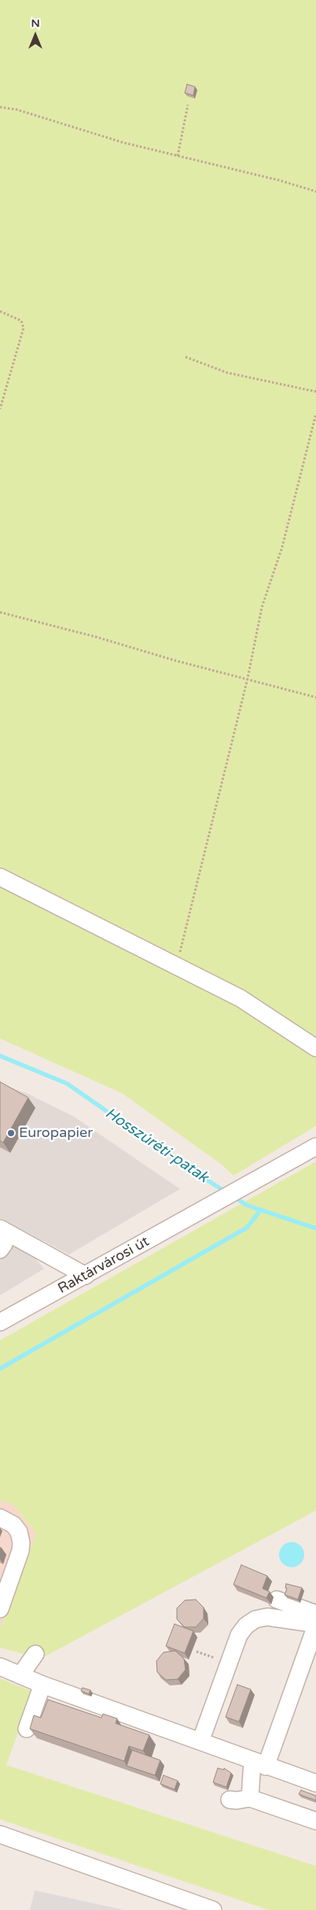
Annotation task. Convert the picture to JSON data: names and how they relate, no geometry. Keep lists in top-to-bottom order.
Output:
{
  "streets": {
    "street": ["Raktárvárosi út"]
  },
  "water": ["Hosszúréti-patak"],
  "places": ["Europapier"],
  "north": "top"
}
